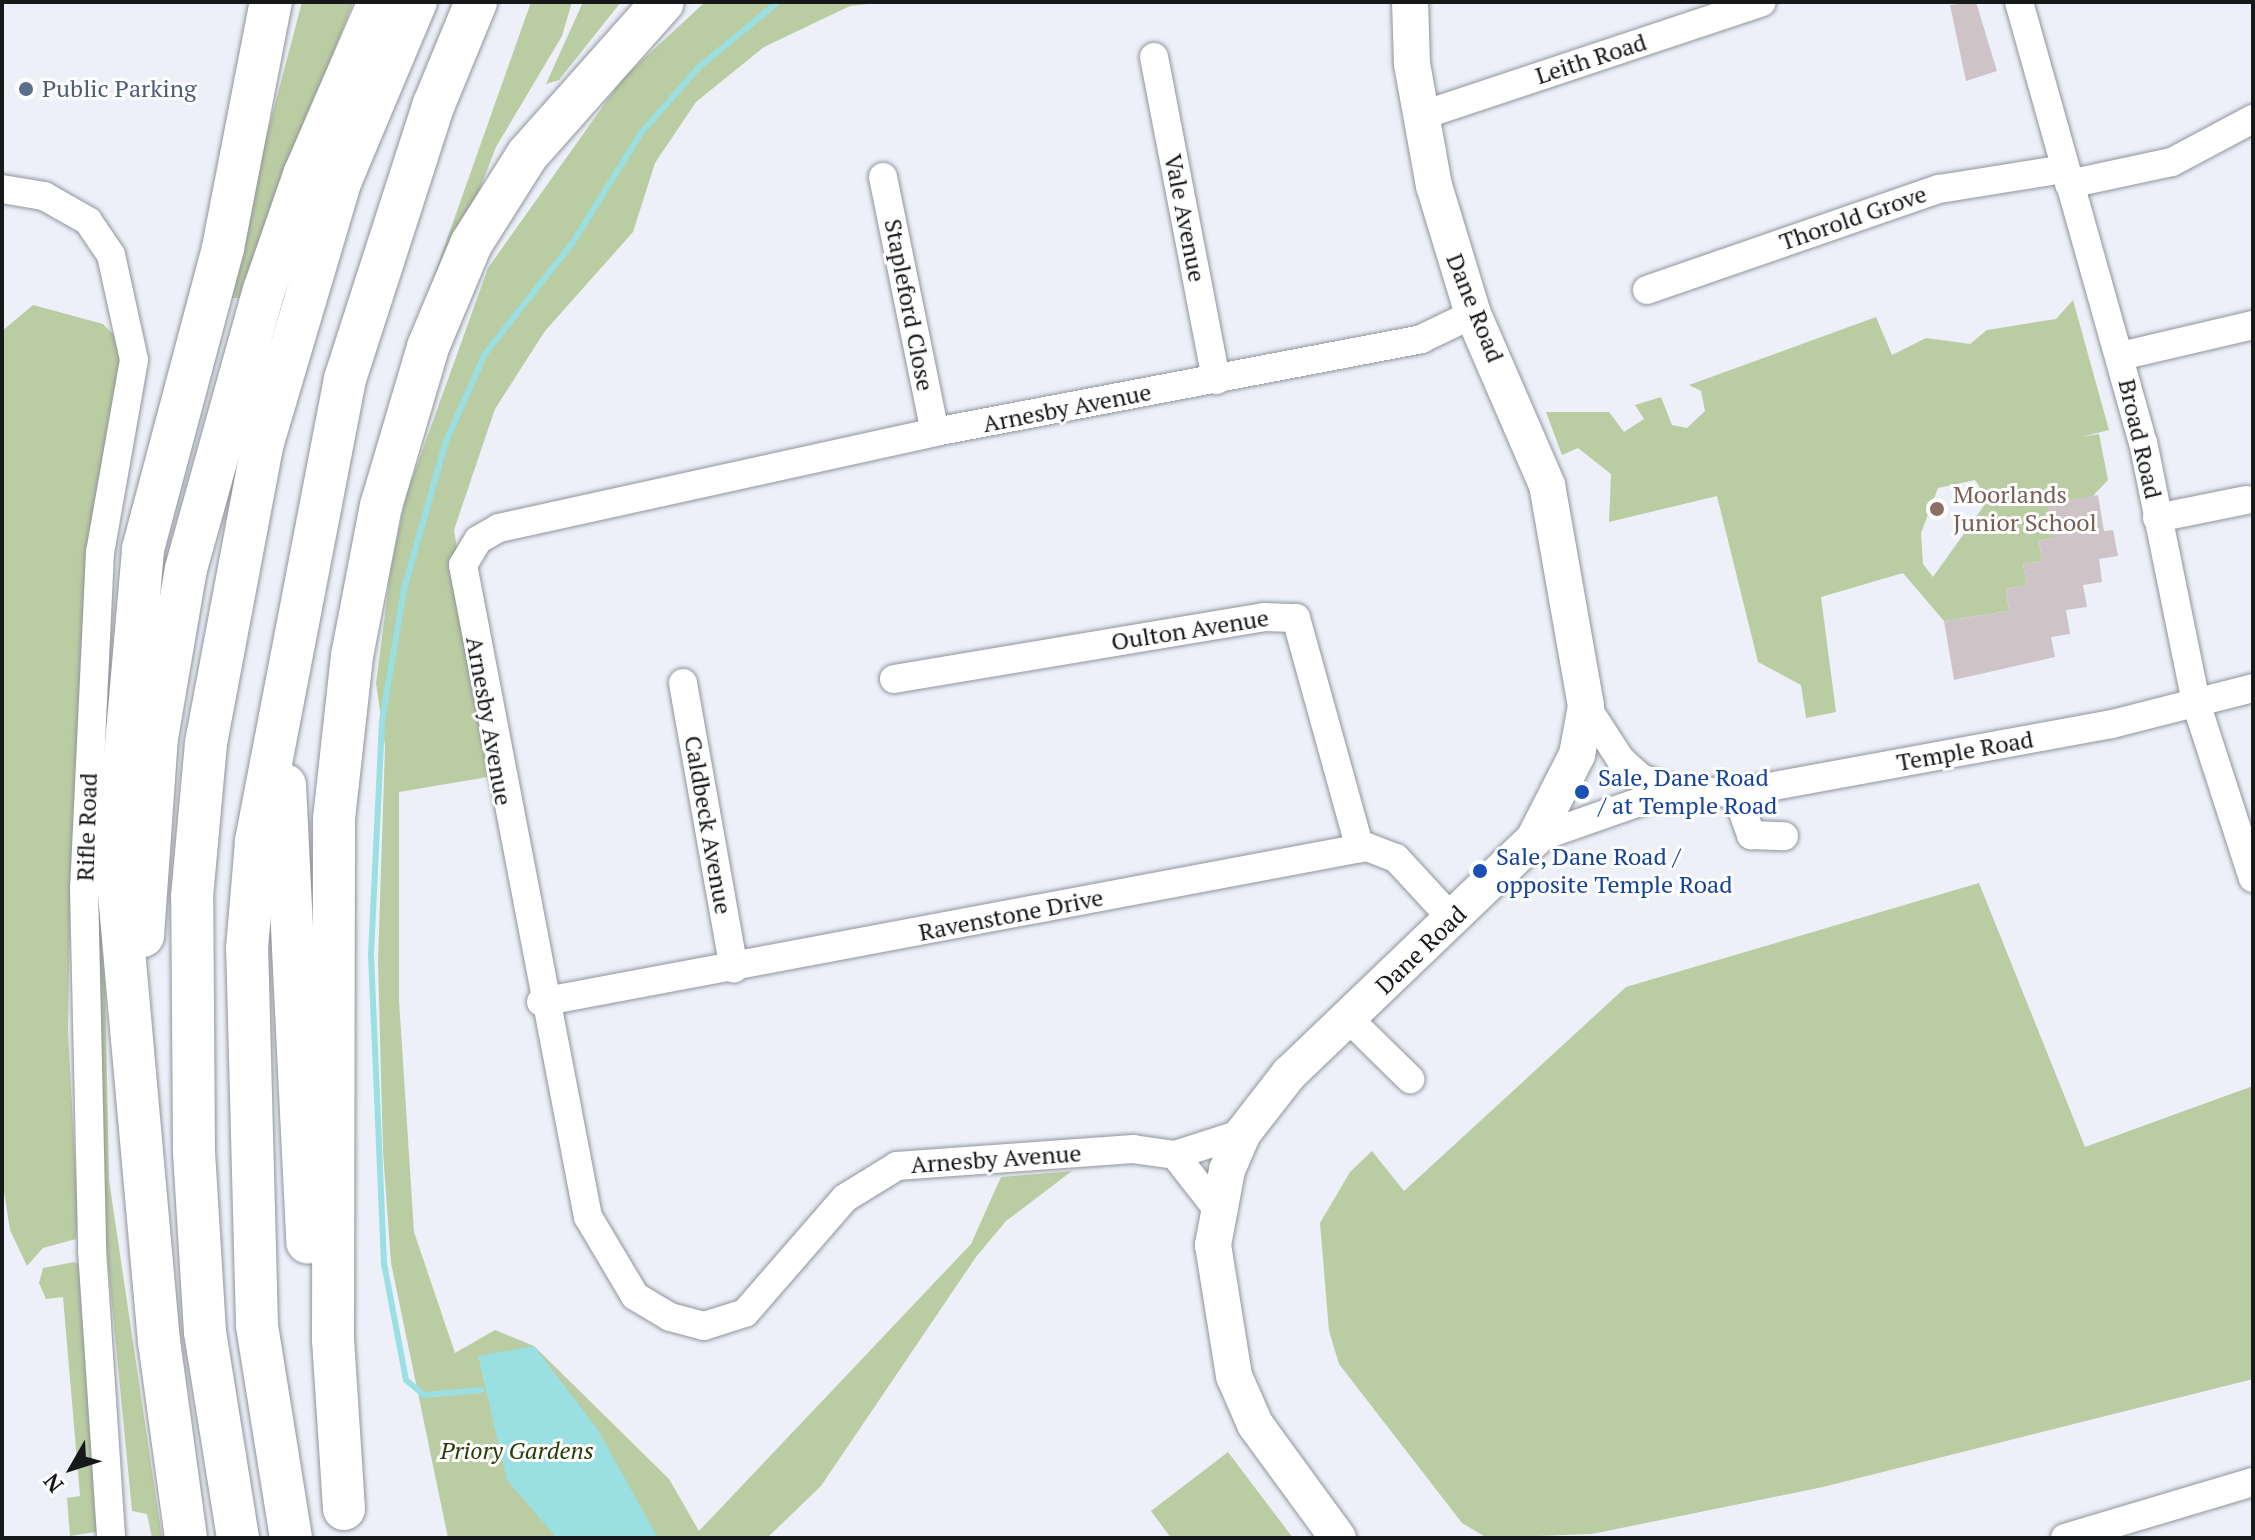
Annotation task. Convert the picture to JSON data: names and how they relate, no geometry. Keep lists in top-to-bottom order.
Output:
{
  "streets": {
    "main road": ["Dane Road"],
    "street": [
      "Leith Road",
      "Vale Avenue",
      "Thorold Grove",
      "Stapleford Close",
      "Arnesby Avenue",
      "Broad Road",
      "Oulton Avenue",
      "Temple Road",
      "Caldbeck Avenue",
      "Rifle Road",
      "Ravenstone Drive"
    ]
  },
  "crossings": [
    ["Leith Road", "Dane Road"],
    ["Vale Avenue", "Arnesby Avenue"],
    ["Thorold Grove", "Broad Road"],
    ["Stapleford Close", "Arnesby Avenue"],
    ["Dane Road", "Arnesby Avenue"],
    ["Dane Road", "Temple Road"],
    ["Dane Road", "Ravenstone Drive"],
    ["Arnesby Avenue", "Ravenstone Drive"],
    ["Broad Road", "Temple Road"],
    ["Oulton Avenue", "Ravenstone Drive"],
    ["Caldbeck Avenue", "Ravenstone Drive"]
  ],
  "parks": ["Priory Gardens"],
  "places": [
    "Public Parking",
    "Moorlands Junior School",
    "Sale, Dane Road / at Temple Road",
    "Sale, Dane Road / opposite Temple Road"
  ],
  "north": "bottom left"
}
